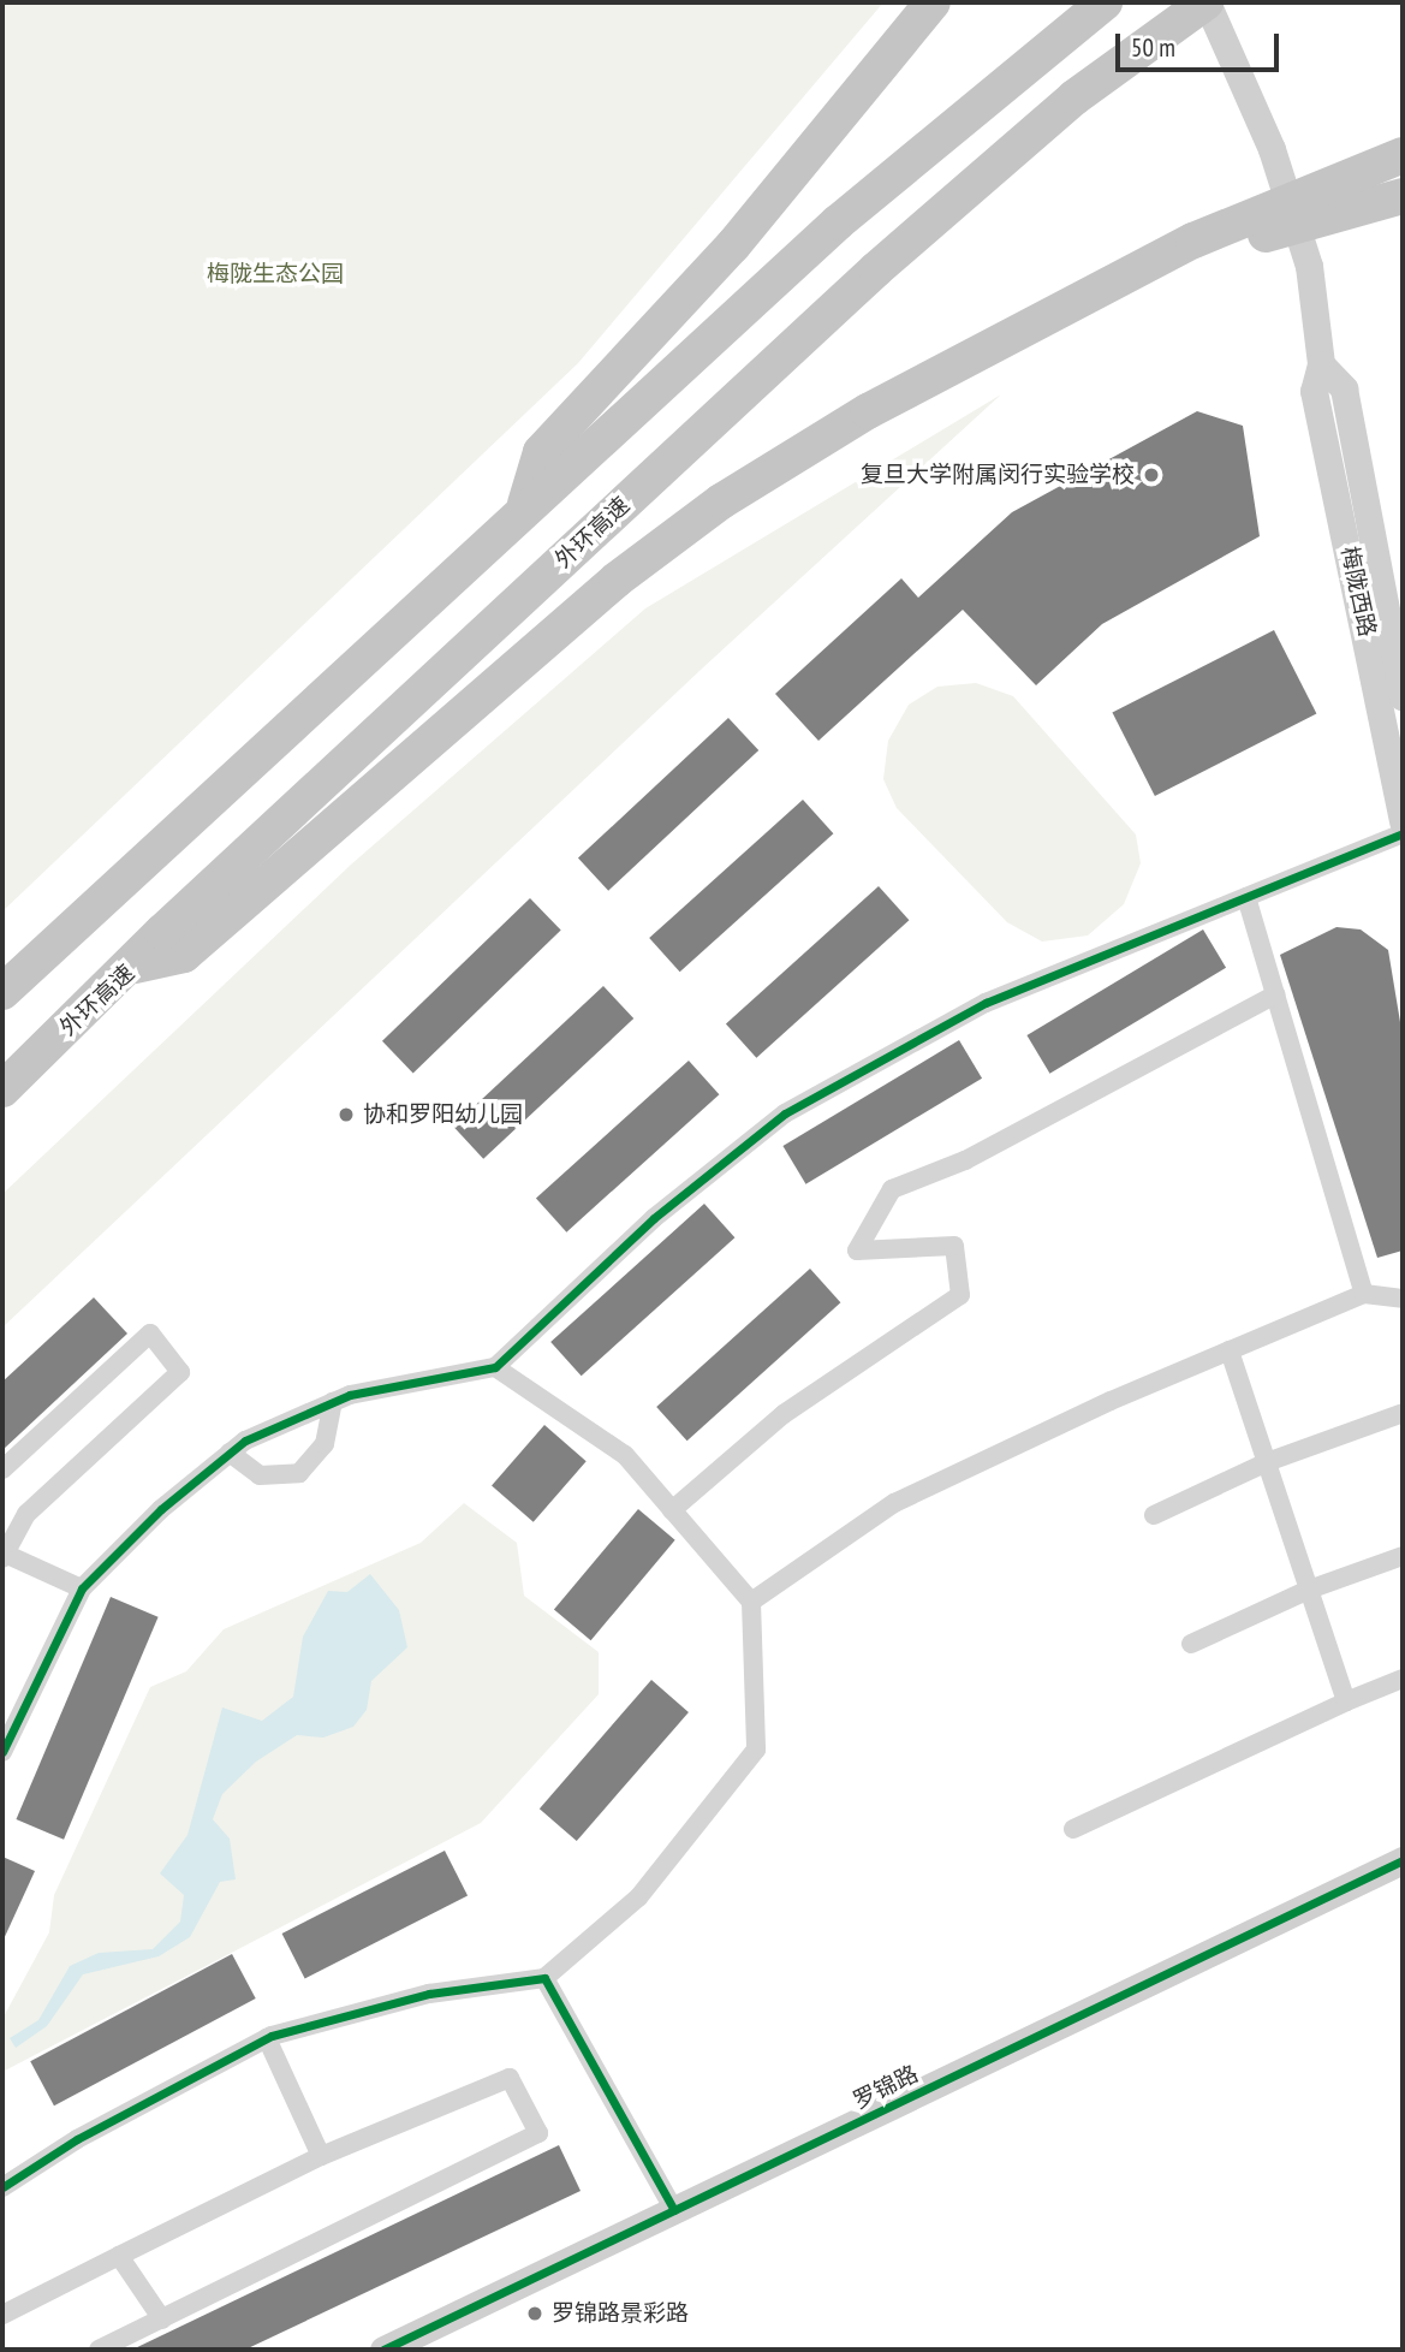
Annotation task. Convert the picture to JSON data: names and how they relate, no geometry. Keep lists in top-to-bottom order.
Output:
{
  "streets": {
    "highway": ["外环高速"],
    "street": ["梅陇西路", "罗锦路"]
  },
  "crossings": [
    ["外环高速", "梅陇西路"]
  ],
  "parks": ["梅陇生态公园"],
  "places": ["复旦大学附属闵行实验学校", "协和罗阳幼儿园", "罗锦路景彩路"],
  "scale_bar": "50 m"
}
